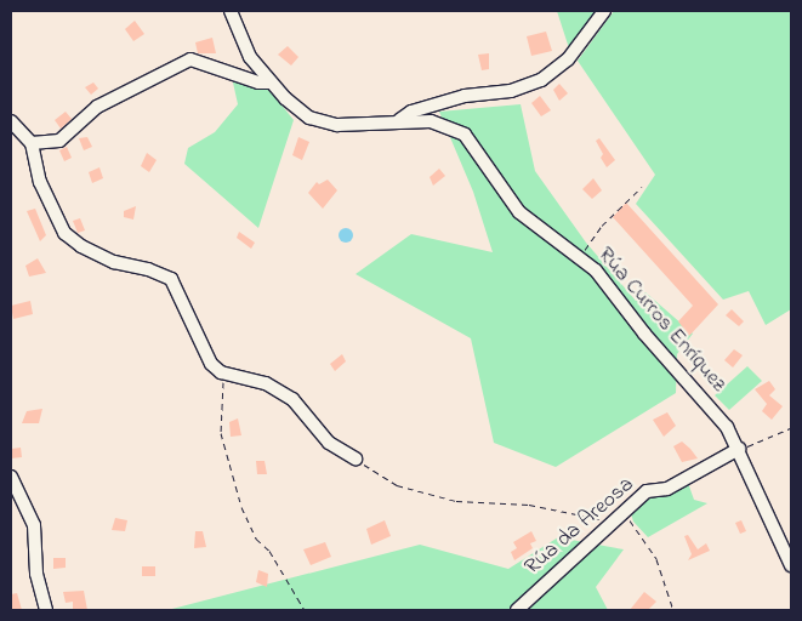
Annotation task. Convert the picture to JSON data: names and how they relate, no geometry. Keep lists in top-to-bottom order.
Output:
{
  "streets": {
    "street": ["Rúa Curros Enríquez", "Rúa da Areosa"]
  },
  "crossings": [
    ["Rúa Curros Enríquez", "Rúa da Areosa"]
  ]
}
